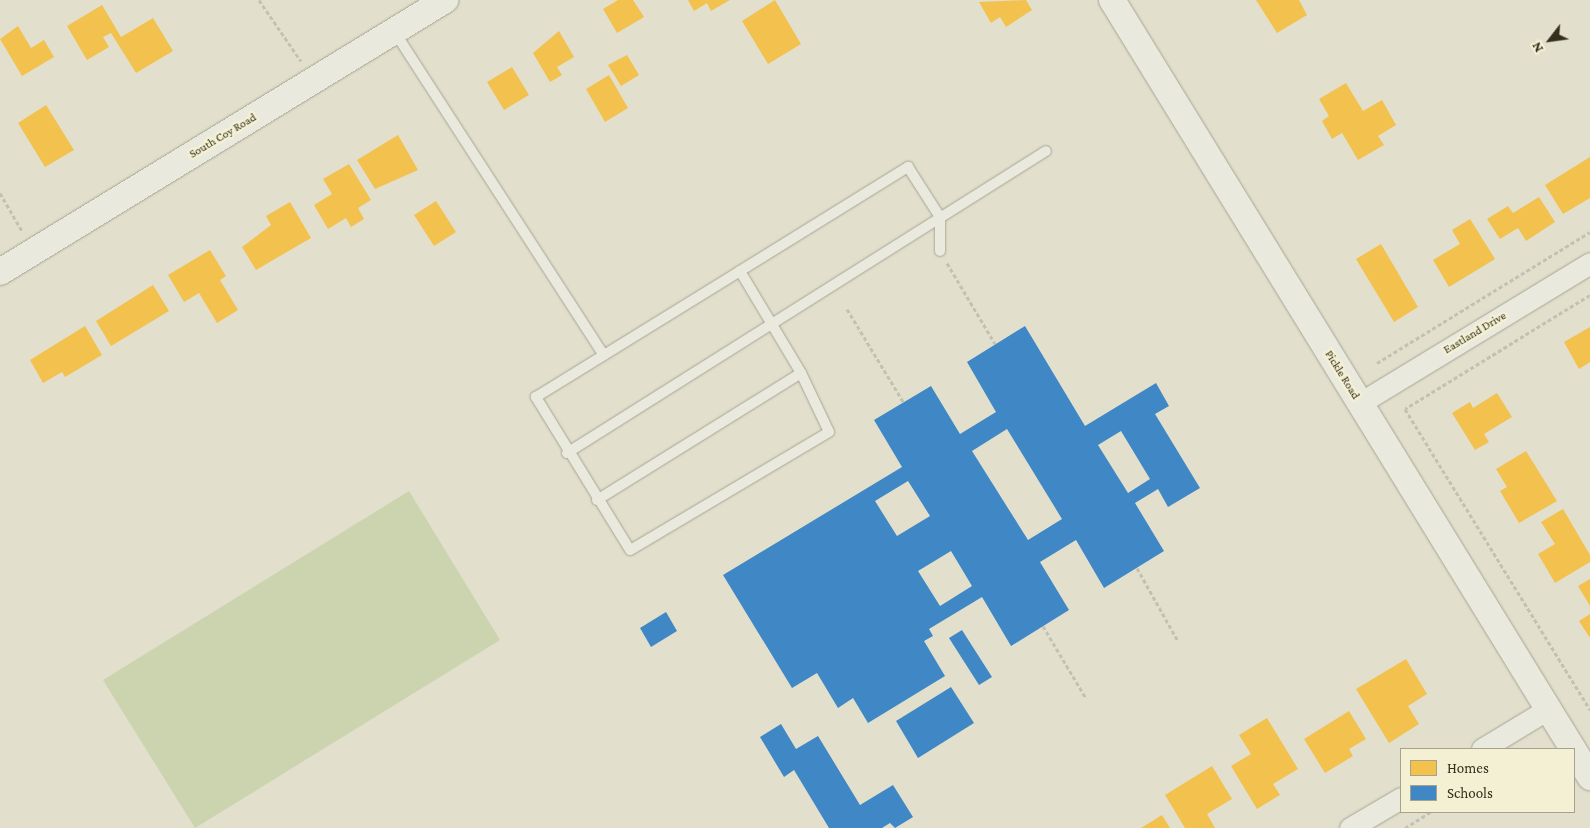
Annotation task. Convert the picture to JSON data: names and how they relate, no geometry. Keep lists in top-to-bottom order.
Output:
{
  "streets": {
    "street": ["South Coy Road", "Eastland Drive", "Pickle Road"]
  },
  "crossings": [
    ["Eastland Drive", "Pickle Road"]
  ],
  "legend": ["Homes", "Schools"],
  "north": "bottom left"
}
